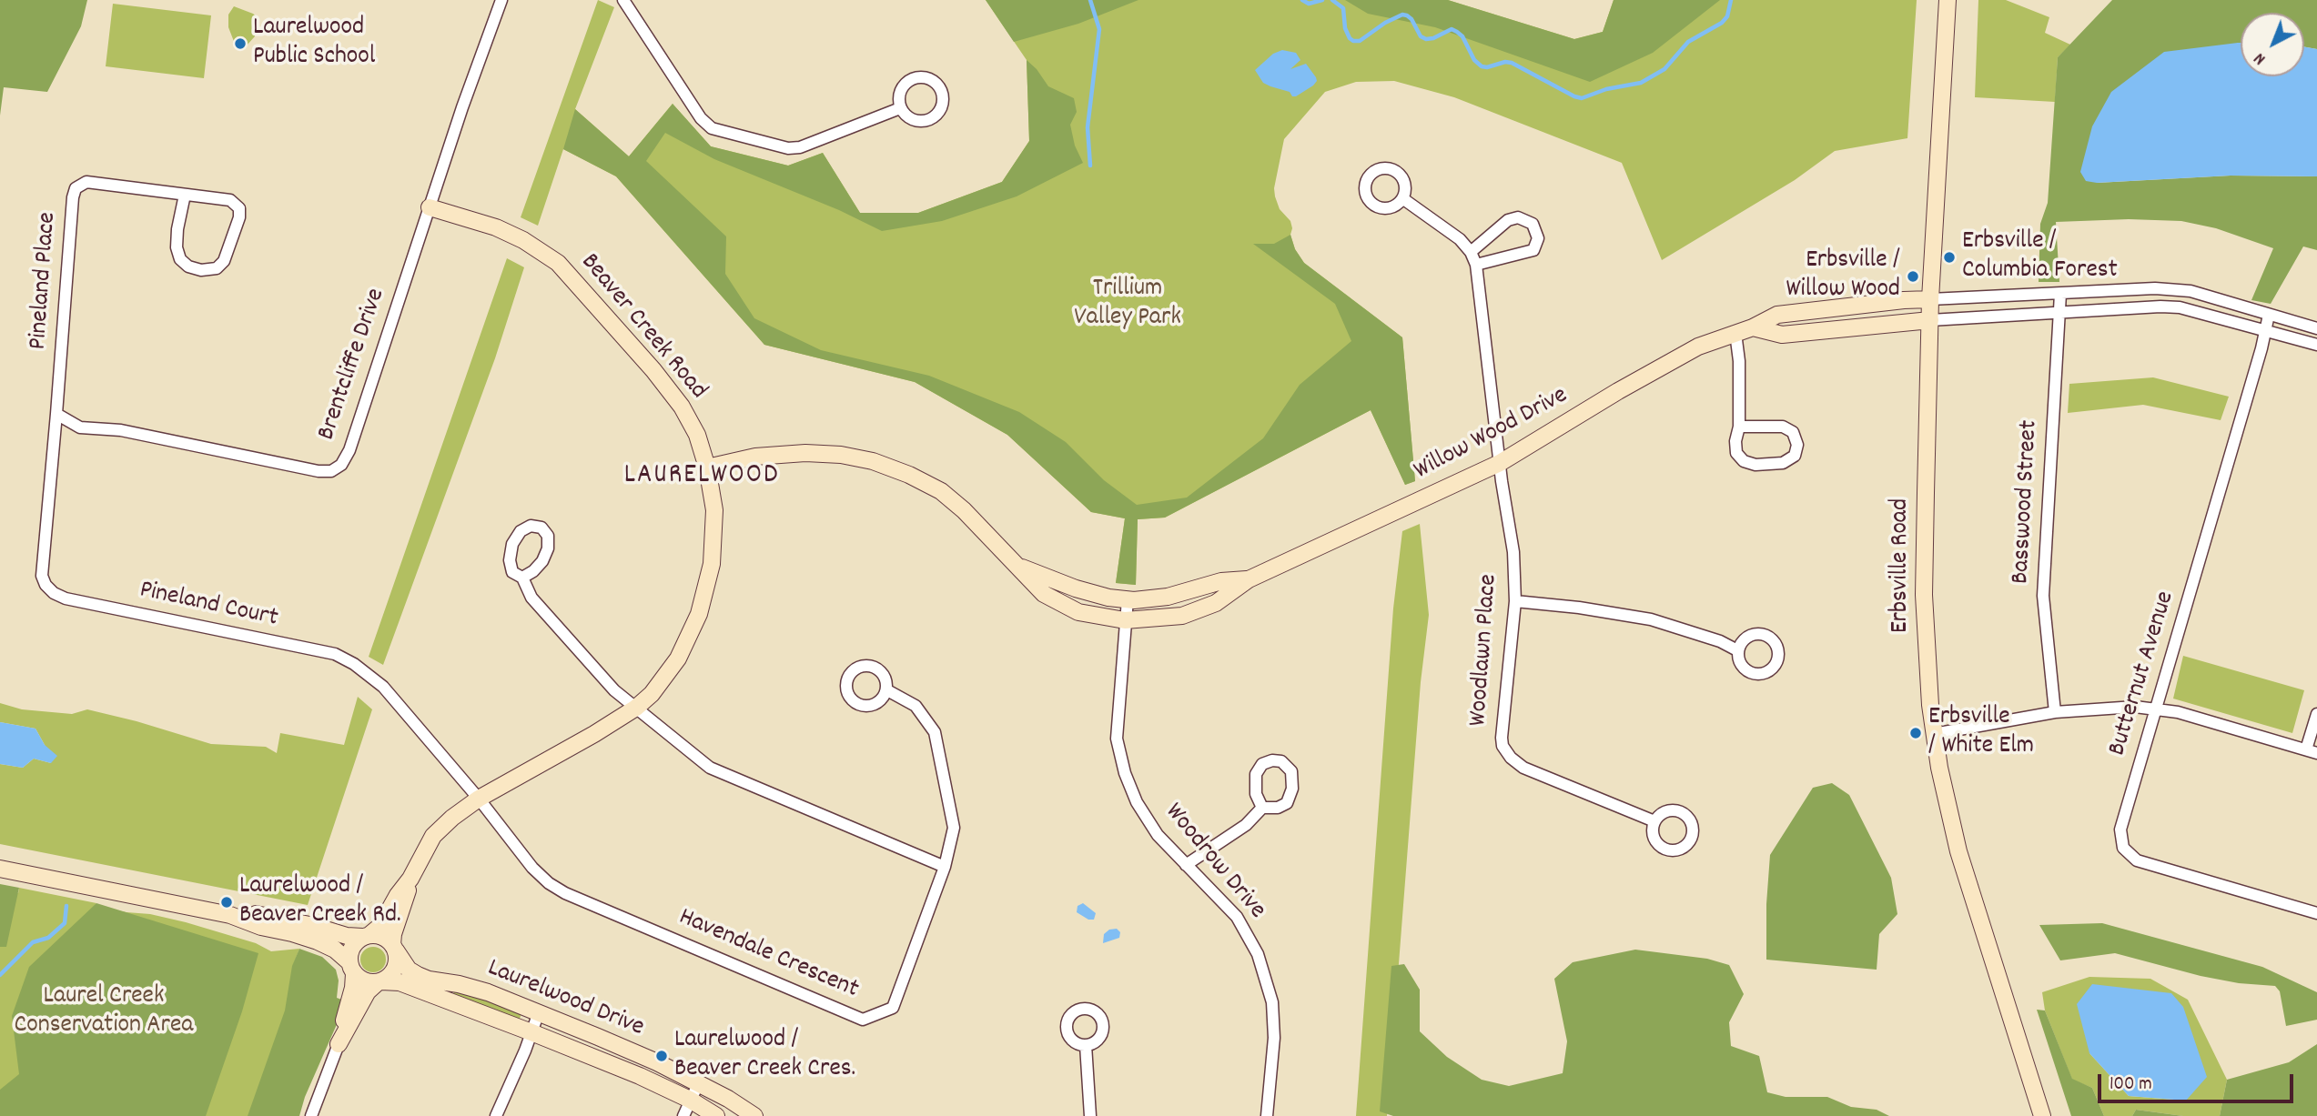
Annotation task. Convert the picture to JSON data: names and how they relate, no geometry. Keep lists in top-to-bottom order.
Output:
{
  "streets": {
    "street": [
      "Pineland Place",
      "Beaver Creek Road",
      "Brentcliffe Drive",
      "Willow Wood Drive",
      "Basswood Street",
      "Erbsville Road",
      "Pineland Court",
      "Woodlawn Place",
      "Butternut Avenue",
      "Woodrow Drive",
      "Havendale Crescent",
      "Laurelwood Drive"
    ]
  },
  "crossings": [
    ["Pineland Place", "Brentcliffe Drive"],
    ["Pineland Place", "Pineland Court"],
    ["Beaver Creek Road", "Brentcliffe Drive"],
    ["Beaver Creek Road", "Willow Wood Drive"],
    ["Beaver Creek Road", "Pineland Court"],
    ["Beaver Creek Road", "Havendale Crescent"],
    ["Beaver Creek Road", "Laurelwood Drive"],
    ["Brentcliffe Drive", "Pineland Court"],
    ["Willow Wood Drive", "Erbsville Road"],
    ["Willow Wood Drive", "Woodlawn Place"],
    ["Willow Wood Drive", "Woodrow Drive"],
    ["Pineland Court", "Havendale Crescent"]
  ],
  "districts": ["LAURELWOOD"],
  "parks": ["Trillium Valley Park", "Laurel Creek Conservation Area"],
  "places": [
    "Laurelwood Public School",
    "Erbsville / Columbia Forest",
    "Erbsville / Willow Wood",
    "Erbsville / White Elm",
    "Laurelwood / Beaver Creek Rd.",
    "Laurelwood / Beaver Creek Cres."
  ],
  "scale_bar": "100 m",
  "north": "bottom left"
}
